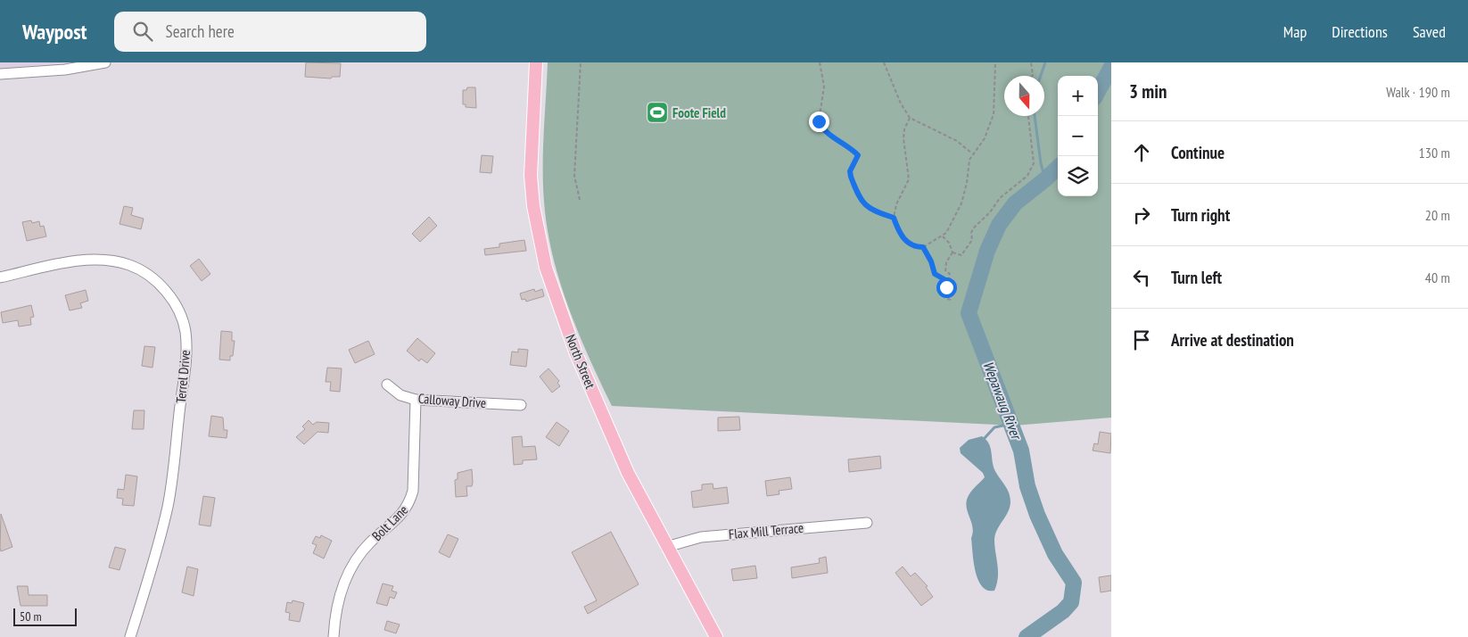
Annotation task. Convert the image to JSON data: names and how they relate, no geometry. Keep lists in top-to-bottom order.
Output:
{
  "streets": {
    "main road": ["North Street"],
    "street": [
      "Terrel Drive",
      "Calloway Drive",
      "Bolt Lane",
      "Flax Mill Terrace"
    ]
  },
  "crossings": [
    ["North Street", "Flax Mill Terrace"],
    ["Calloway Drive", "Bolt Lane"]
  ],
  "water": ["Wepawaug River"],
  "places": {
    "sports": ["Foote Field"]
  },
  "scale_bar": "50 m",
  "north": "bottom",
  "page": {
    "header": "Waypost",
    "search": "Search here",
    "nav": ["Map", "Directions", "Saved"],
    "heading": ["3 min", "Walk · 190 m"],
    "map_buttons": ["+", "−"],
    "list": [
      ["Continue", "130 m"],
      ["Turn right", "20 m"],
      ["Turn left", "40 m"],
      "Arrive at destination"
    ],
    "scale": "50 m"
  }
}
